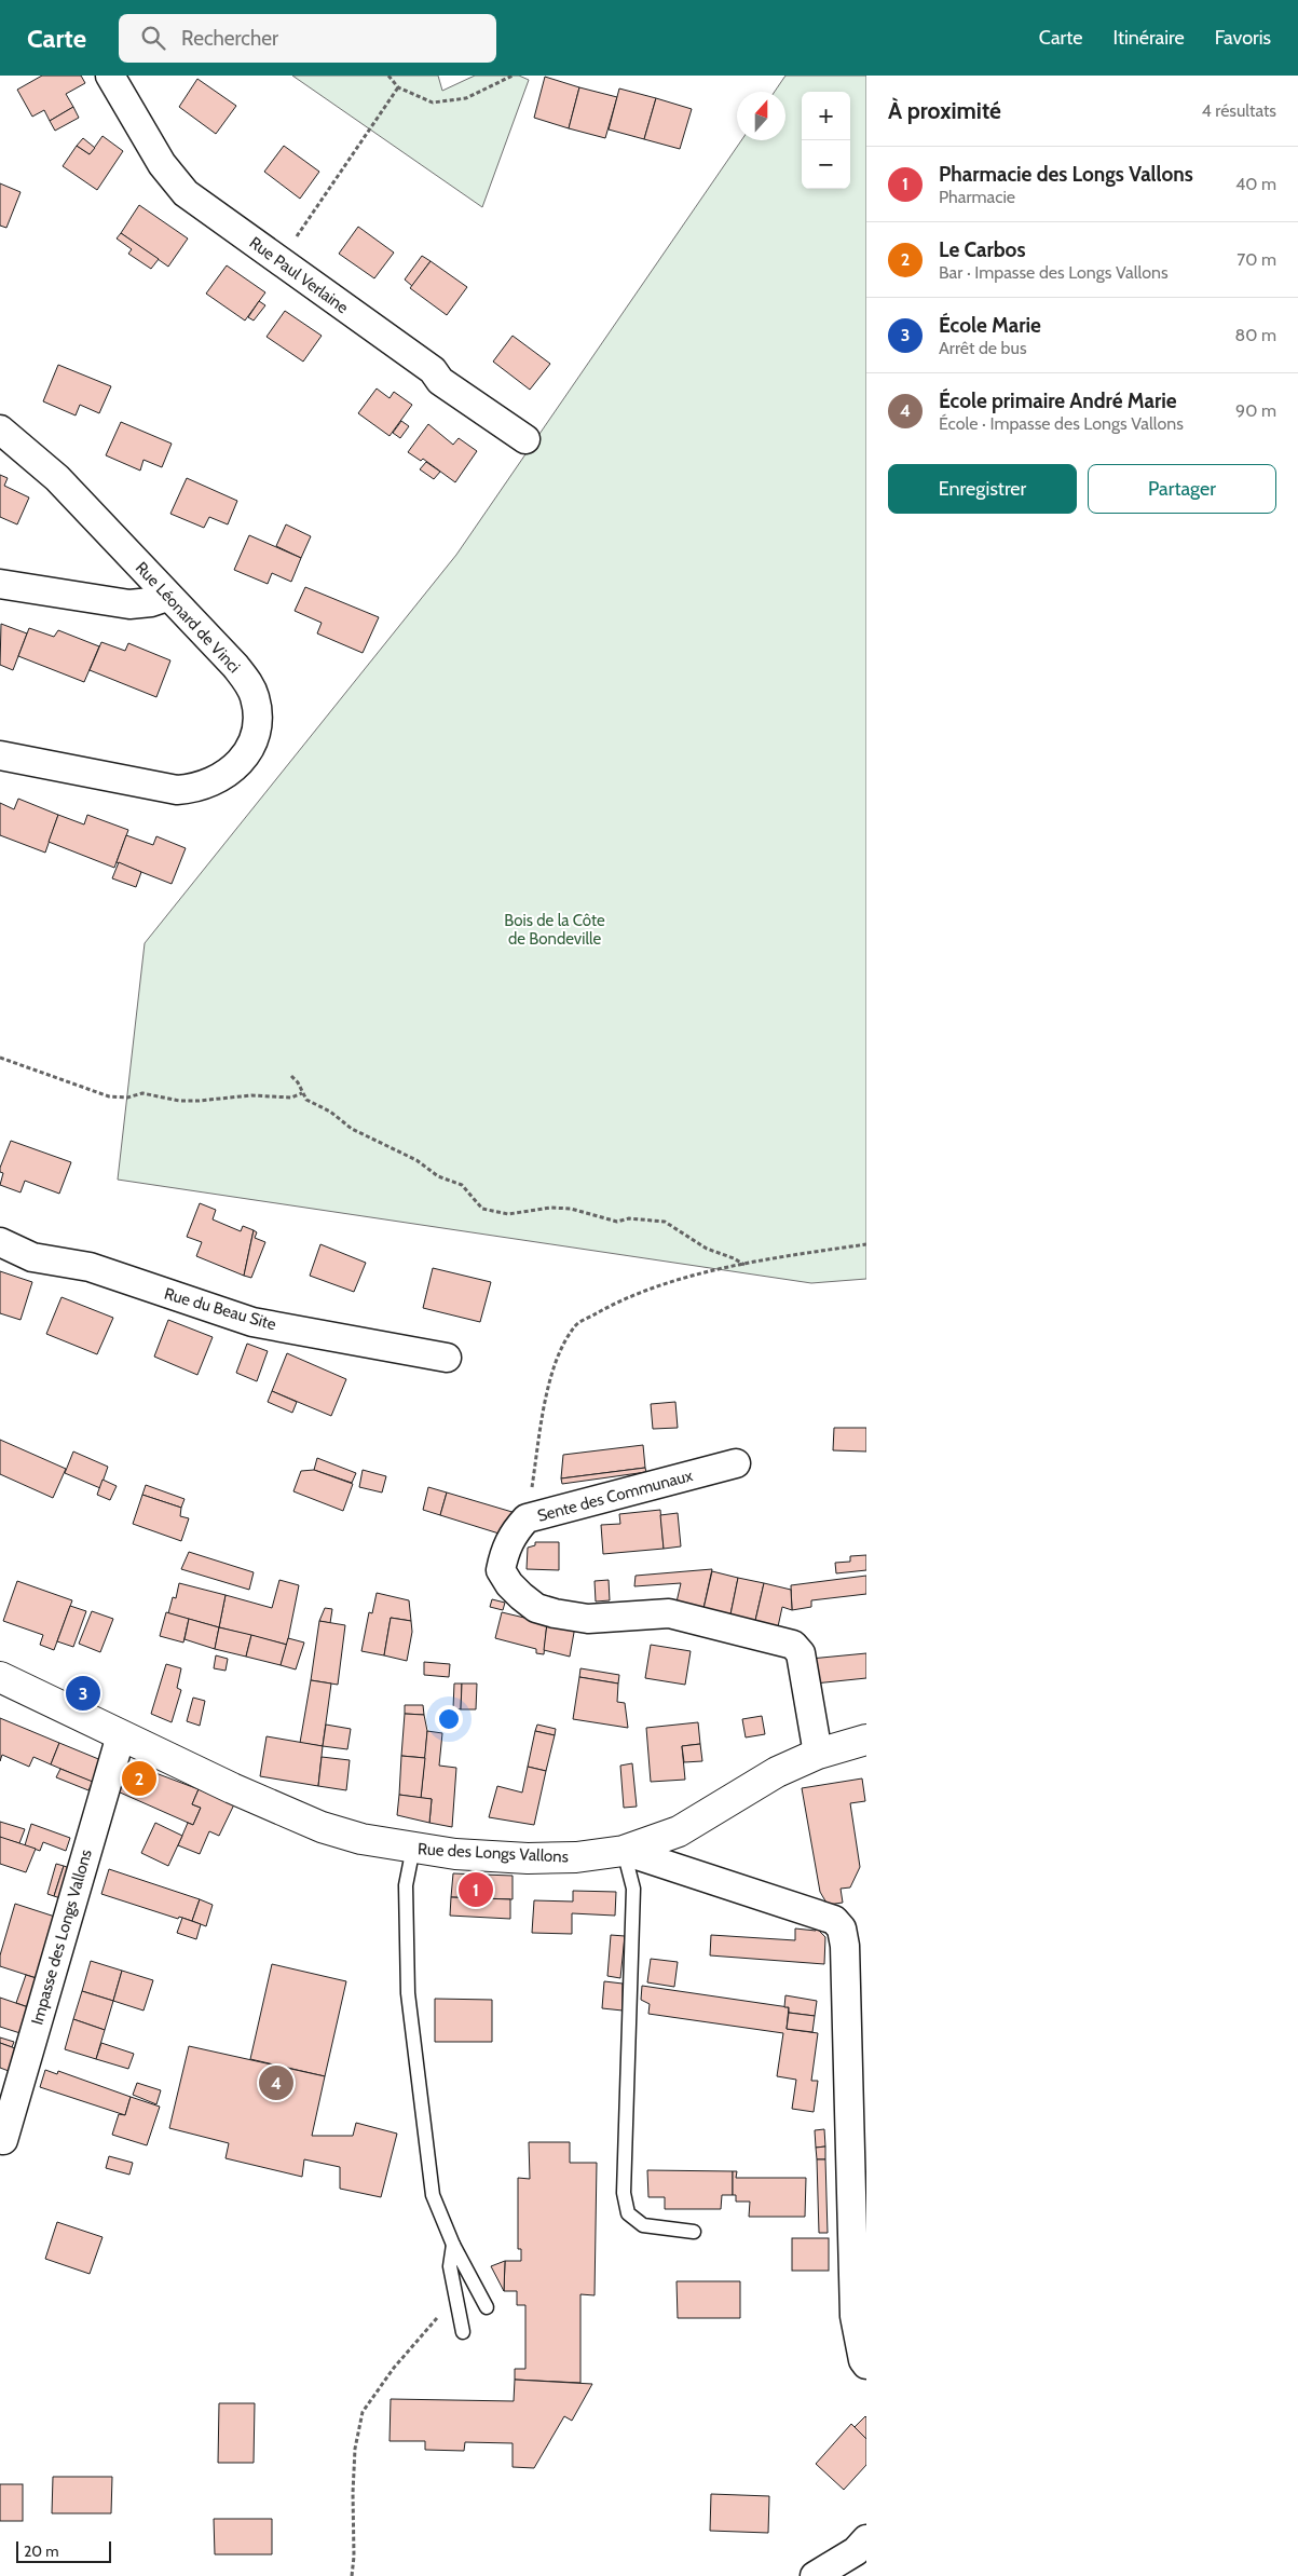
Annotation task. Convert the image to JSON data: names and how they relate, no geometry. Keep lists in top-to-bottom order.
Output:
{
  "streets": {
    "street": [
      "Rue Paul Verlaine",
      "Rue Léonard de Vinci",
      "Rue du Beau Site",
      "Sente des Communaux",
      "Rue des Longs Vallons",
      "Impasse des Longs Vallons"
    ]
  },
  "crossings": [
    ["Sente des Communaux", "Rue des Longs Vallons"],
    ["Rue des Longs Vallons", "Impasse des Longs Vallons"]
  ],
  "parks": ["Bois de la Côte de Bondeville"],
  "scale_bar": "20 m",
  "north": "top",
  "page": {
    "header": "Carte",
    "search": "Rechercher",
    "nav": ["Carte", "Itinéraire", "Favoris"],
    "heading": ["À proximité", "4 résultats"],
    "map_buttons": ["+", "−"],
    "list": [
      {
        "mark": "1",
        "name": "Pharmacie des Longs Vallons",
        "note": "Pharmacie",
        "value": "40 m"
      },
      {
        "mark": "2",
        "name": "Le Carbos",
        "note": "Bar · Impasse des Longs Vallons",
        "value": "70 m"
      },
      {
        "mark": "3",
        "name": "École Marie",
        "note": "Arrêt de bus",
        "value": "80 m"
      },
      {
        "mark": "4",
        "name": "École primaire André Marie",
        "note": "École · Impasse des Longs Vallons",
        "value": "90 m"
      }
    ],
    "buttons": ["Enregistrer", "Partager"],
    "pins": [
      "3",
      "2",
      "1",
      "4"
    ],
    "scale": "20 m"
  }
}
